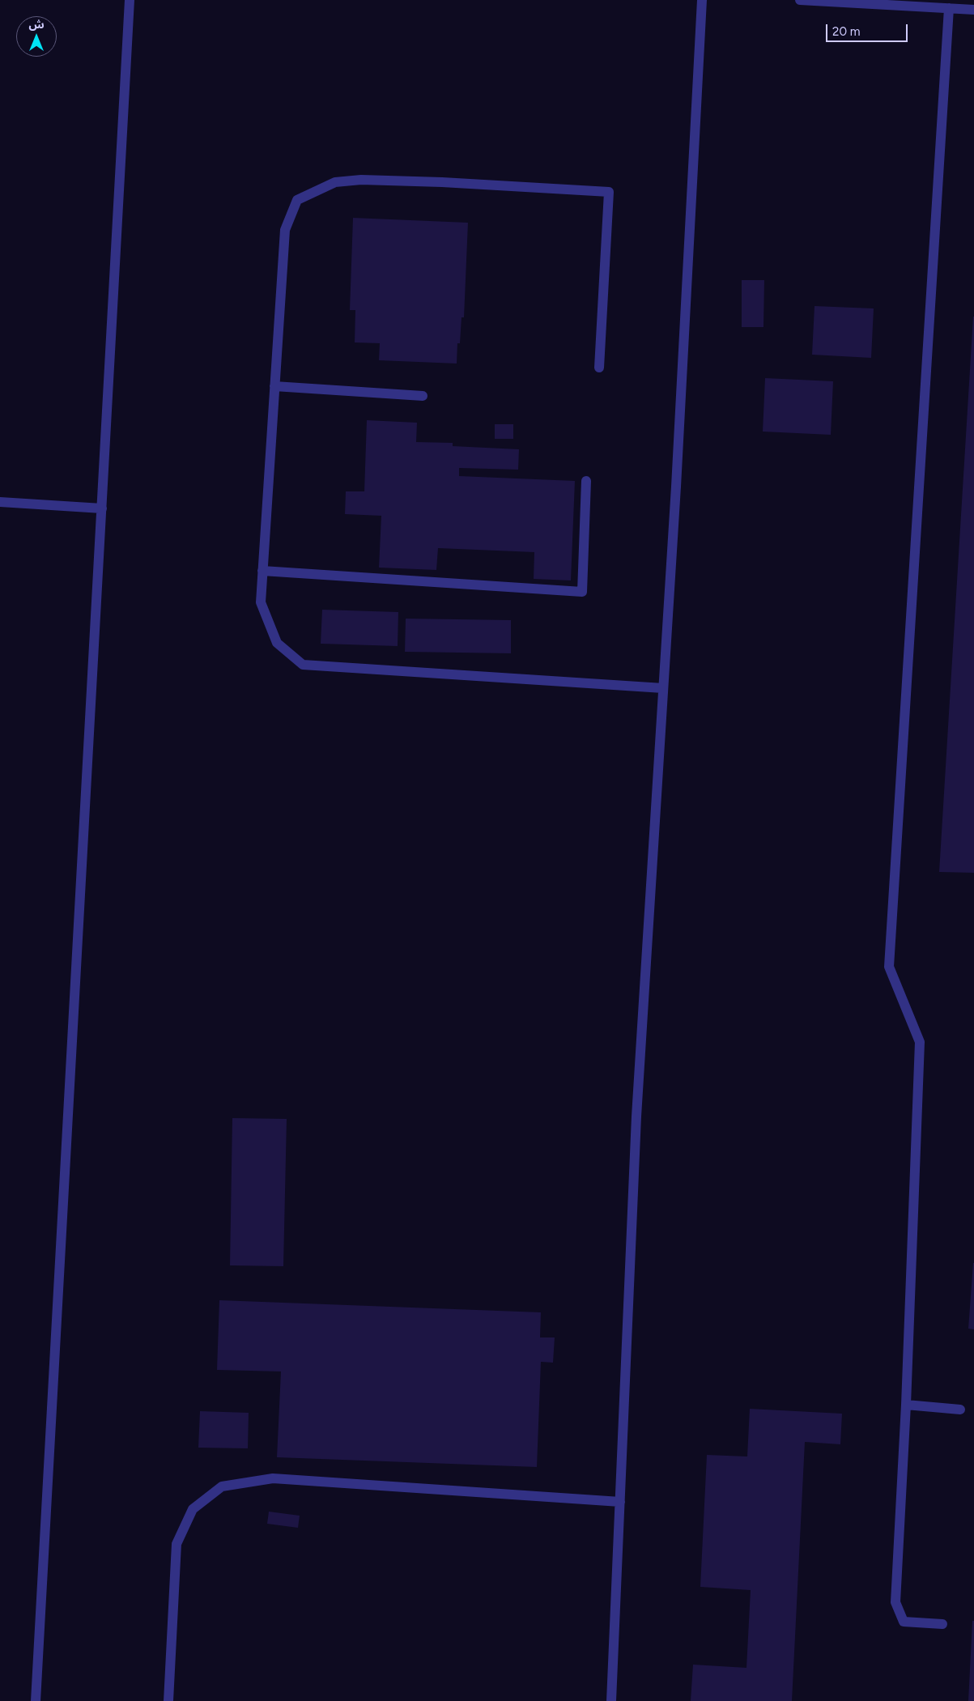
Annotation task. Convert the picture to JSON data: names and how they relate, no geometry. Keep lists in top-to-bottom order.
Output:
{
  "scale_bar": "20 m",
  "north": "top"
}
